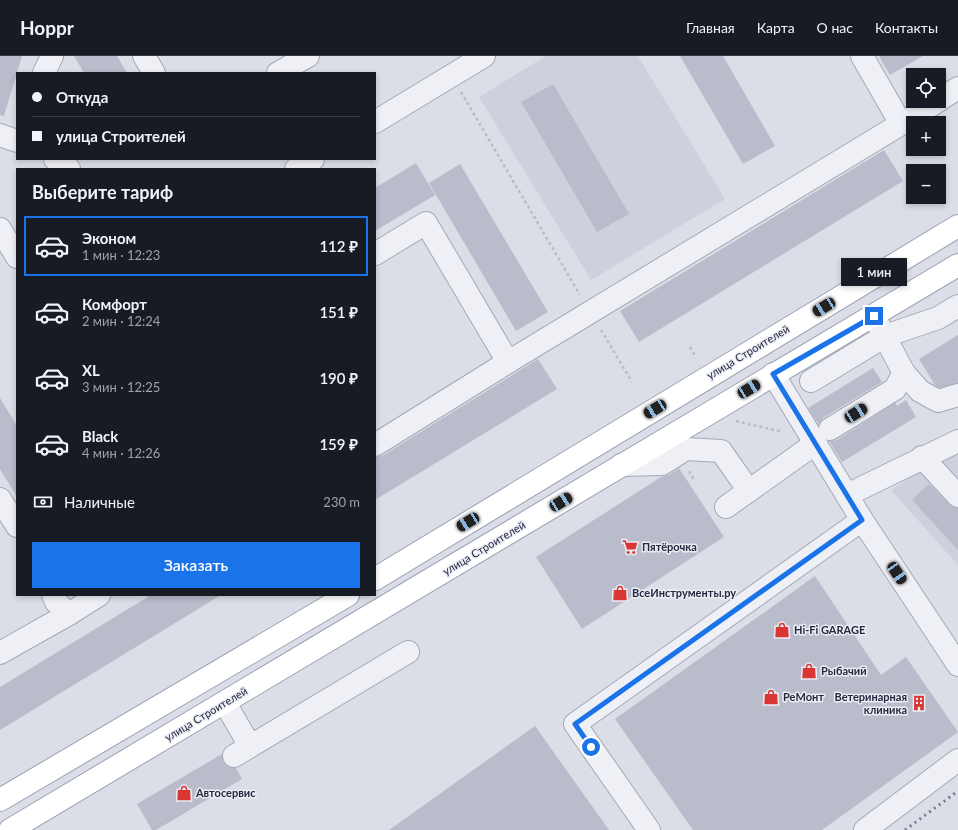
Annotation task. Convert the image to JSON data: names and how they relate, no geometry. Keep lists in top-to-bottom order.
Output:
{
  "streets": {
    "main road": ["улица Строителей"]
  },
  "places": {
    "supermarket": ["Пятёрочка"],
    "shop": [
      "ВсеИнструменты.ру",
      "Hi-Fi GARAGE",
      "Рыбачий",
      "РеМонт",
      "Автосервис"
    ],
    "building": ["Ветеринарная клиника"]
  },
  "page": {
    "header": "Hoppr",
    "nav": [
      "Главная",
      "Карта",
      "О нас",
      "Контакты"
    ],
    "map_buttons": ["+", "−"],
    "banner": ["Откуда", "улица Строителей"],
    "heading": "Выберите тариф",
    "list": [
      {
        "name": "Эконом",
        "note": "1 мин · 12:23",
        "value": "112 ₽"
      },
      {
        "name": "Комфорт",
        "note": "2 мин · 12:24",
        "value": "151 ₽"
      },
      {
        "name": "XL",
        "note": "3 мин · 12:25",
        "value": "190 ₽"
      },
      {
        "name": "Black",
        "note": "4 мин · 12:26",
        "value": "159 ₽"
      }
    ],
    "bubble": "1 мин",
    "pay": ["Наличные", "230 m"],
    "buttons": "Заказать"
  }
}
